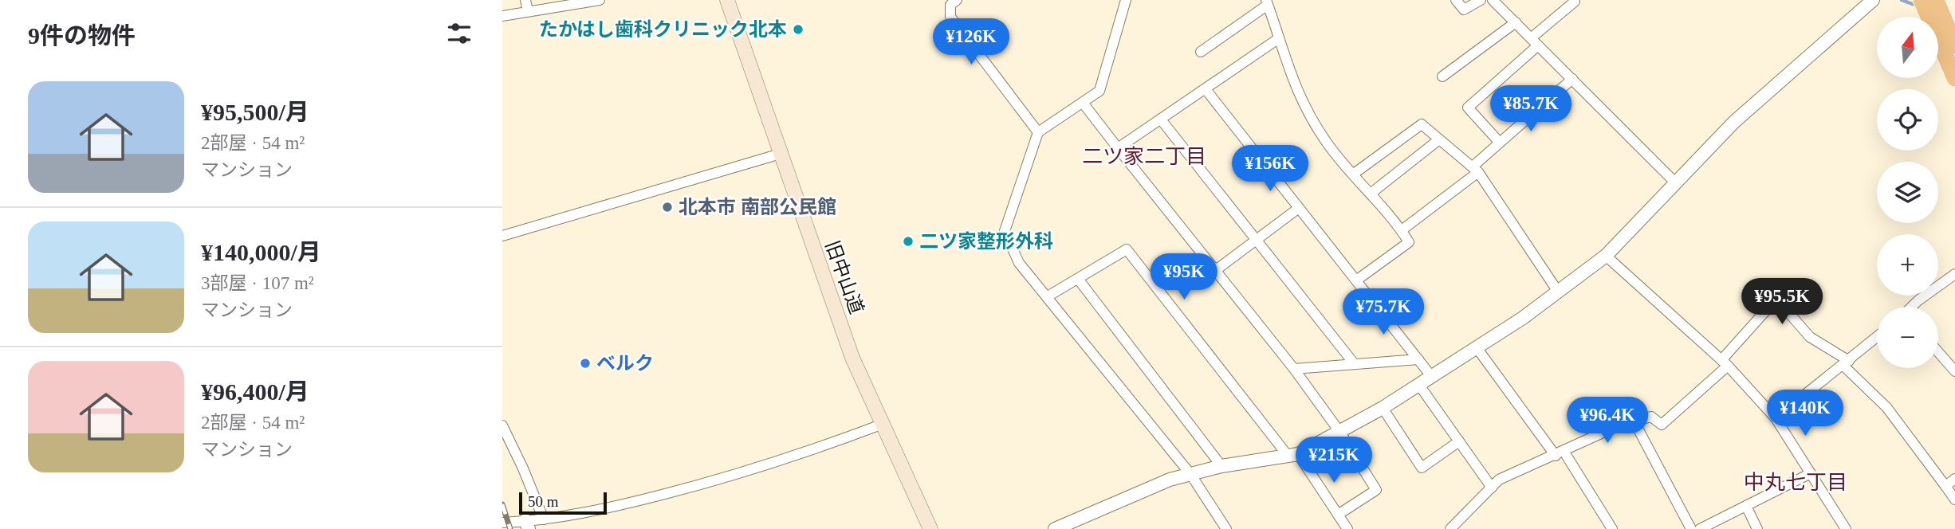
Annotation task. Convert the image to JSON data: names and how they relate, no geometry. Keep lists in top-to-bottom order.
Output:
{
  "streets": {
    "main road": ["旧中山道"]
  },
  "districts": ["二ツ家二丁目", "中丸七丁目"],
  "places": [
    "たかはし歯科クリニック北本",
    "北本市 南部公民館",
    "二ツ家整形外科",
    "ベルク"
  ],
  "scale_bar": "50 m",
  "north": "top",
  "page": {
    "heading": "9件の物件",
    "map_buttons": ["+", "−"],
    "price": [
      "¥126K",
      "¥85.7K",
      "¥156K",
      "¥95K",
      "¥95.5K",
      "¥75.7K",
      "¥140K",
      "¥96.4K",
      "¥215K"
    ],
    "list": [
      {
        "name": "¥95,500/月",
        "note": "2部屋 · 54 m² · マンション"
      },
      {
        "name": "¥140,000/月",
        "note": "3部屋 · 107 m² · マンション"
      },
      {
        "name": "¥96,400/月",
        "note": "2部屋 · 54 m² · マンション"
      }
    ],
    "scale": "50 m"
  }
}
